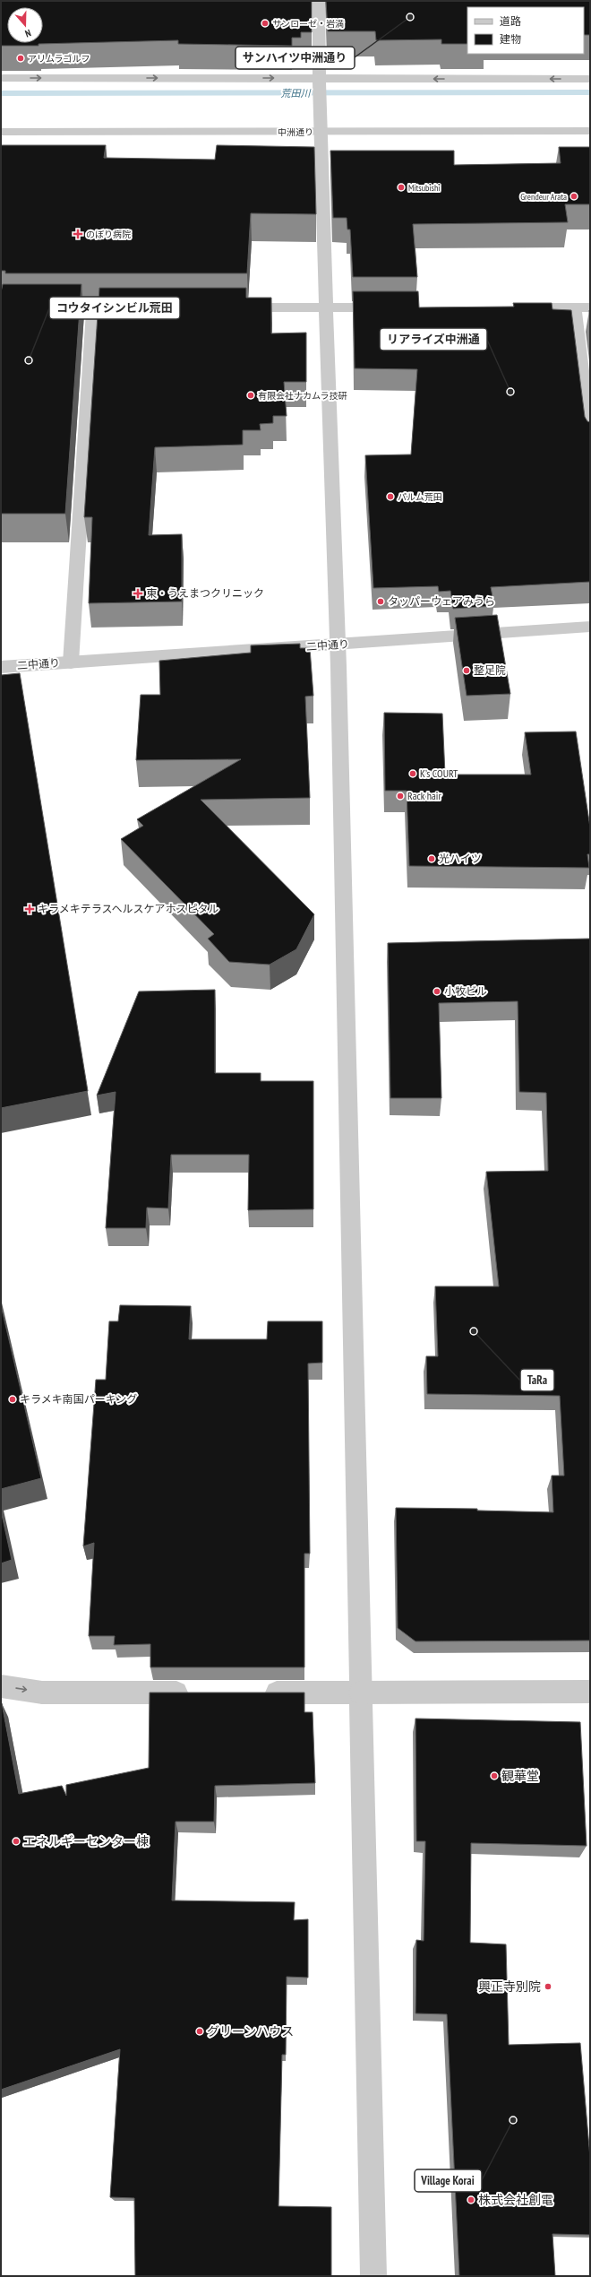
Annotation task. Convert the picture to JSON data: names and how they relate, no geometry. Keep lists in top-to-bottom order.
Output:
{
  "streets": {
    "street": ["中洲通り", "二中通り"]
  },
  "water": ["荒田川"],
  "places": {
    "other": [
      "サンハイツ中洲通り",
      "サンローゼ・岩満",
      "アリムラゴルフ",
      "Mitsubishi",
      "Grendeur Arata",
      "コウタイシンビル荒田",
      "リアライズ中洲通",
      "有限会社ナカムラ技研",
      "パルム荒田",
      "タッパーウェアみうら",
      "整足院",
      "K’s COURT",
      "Rack hair",
      "光ハイツ",
      "小牧ビル",
      "TaRa",
      "キラメキ南国パーキング",
      "観華堂",
      "エネルギーセンター棟",
      "興正寺別院",
      "グリーンハウス",
      "Village Korai",
      "株式会社創電"
    ],
    "health": ["のぼり病院", "東・うえまつクリニック", "キラメキテラスヘルスケアホスピタル"]
  },
  "legend": ["道路", "建物"],
  "north": "bottom"
}
